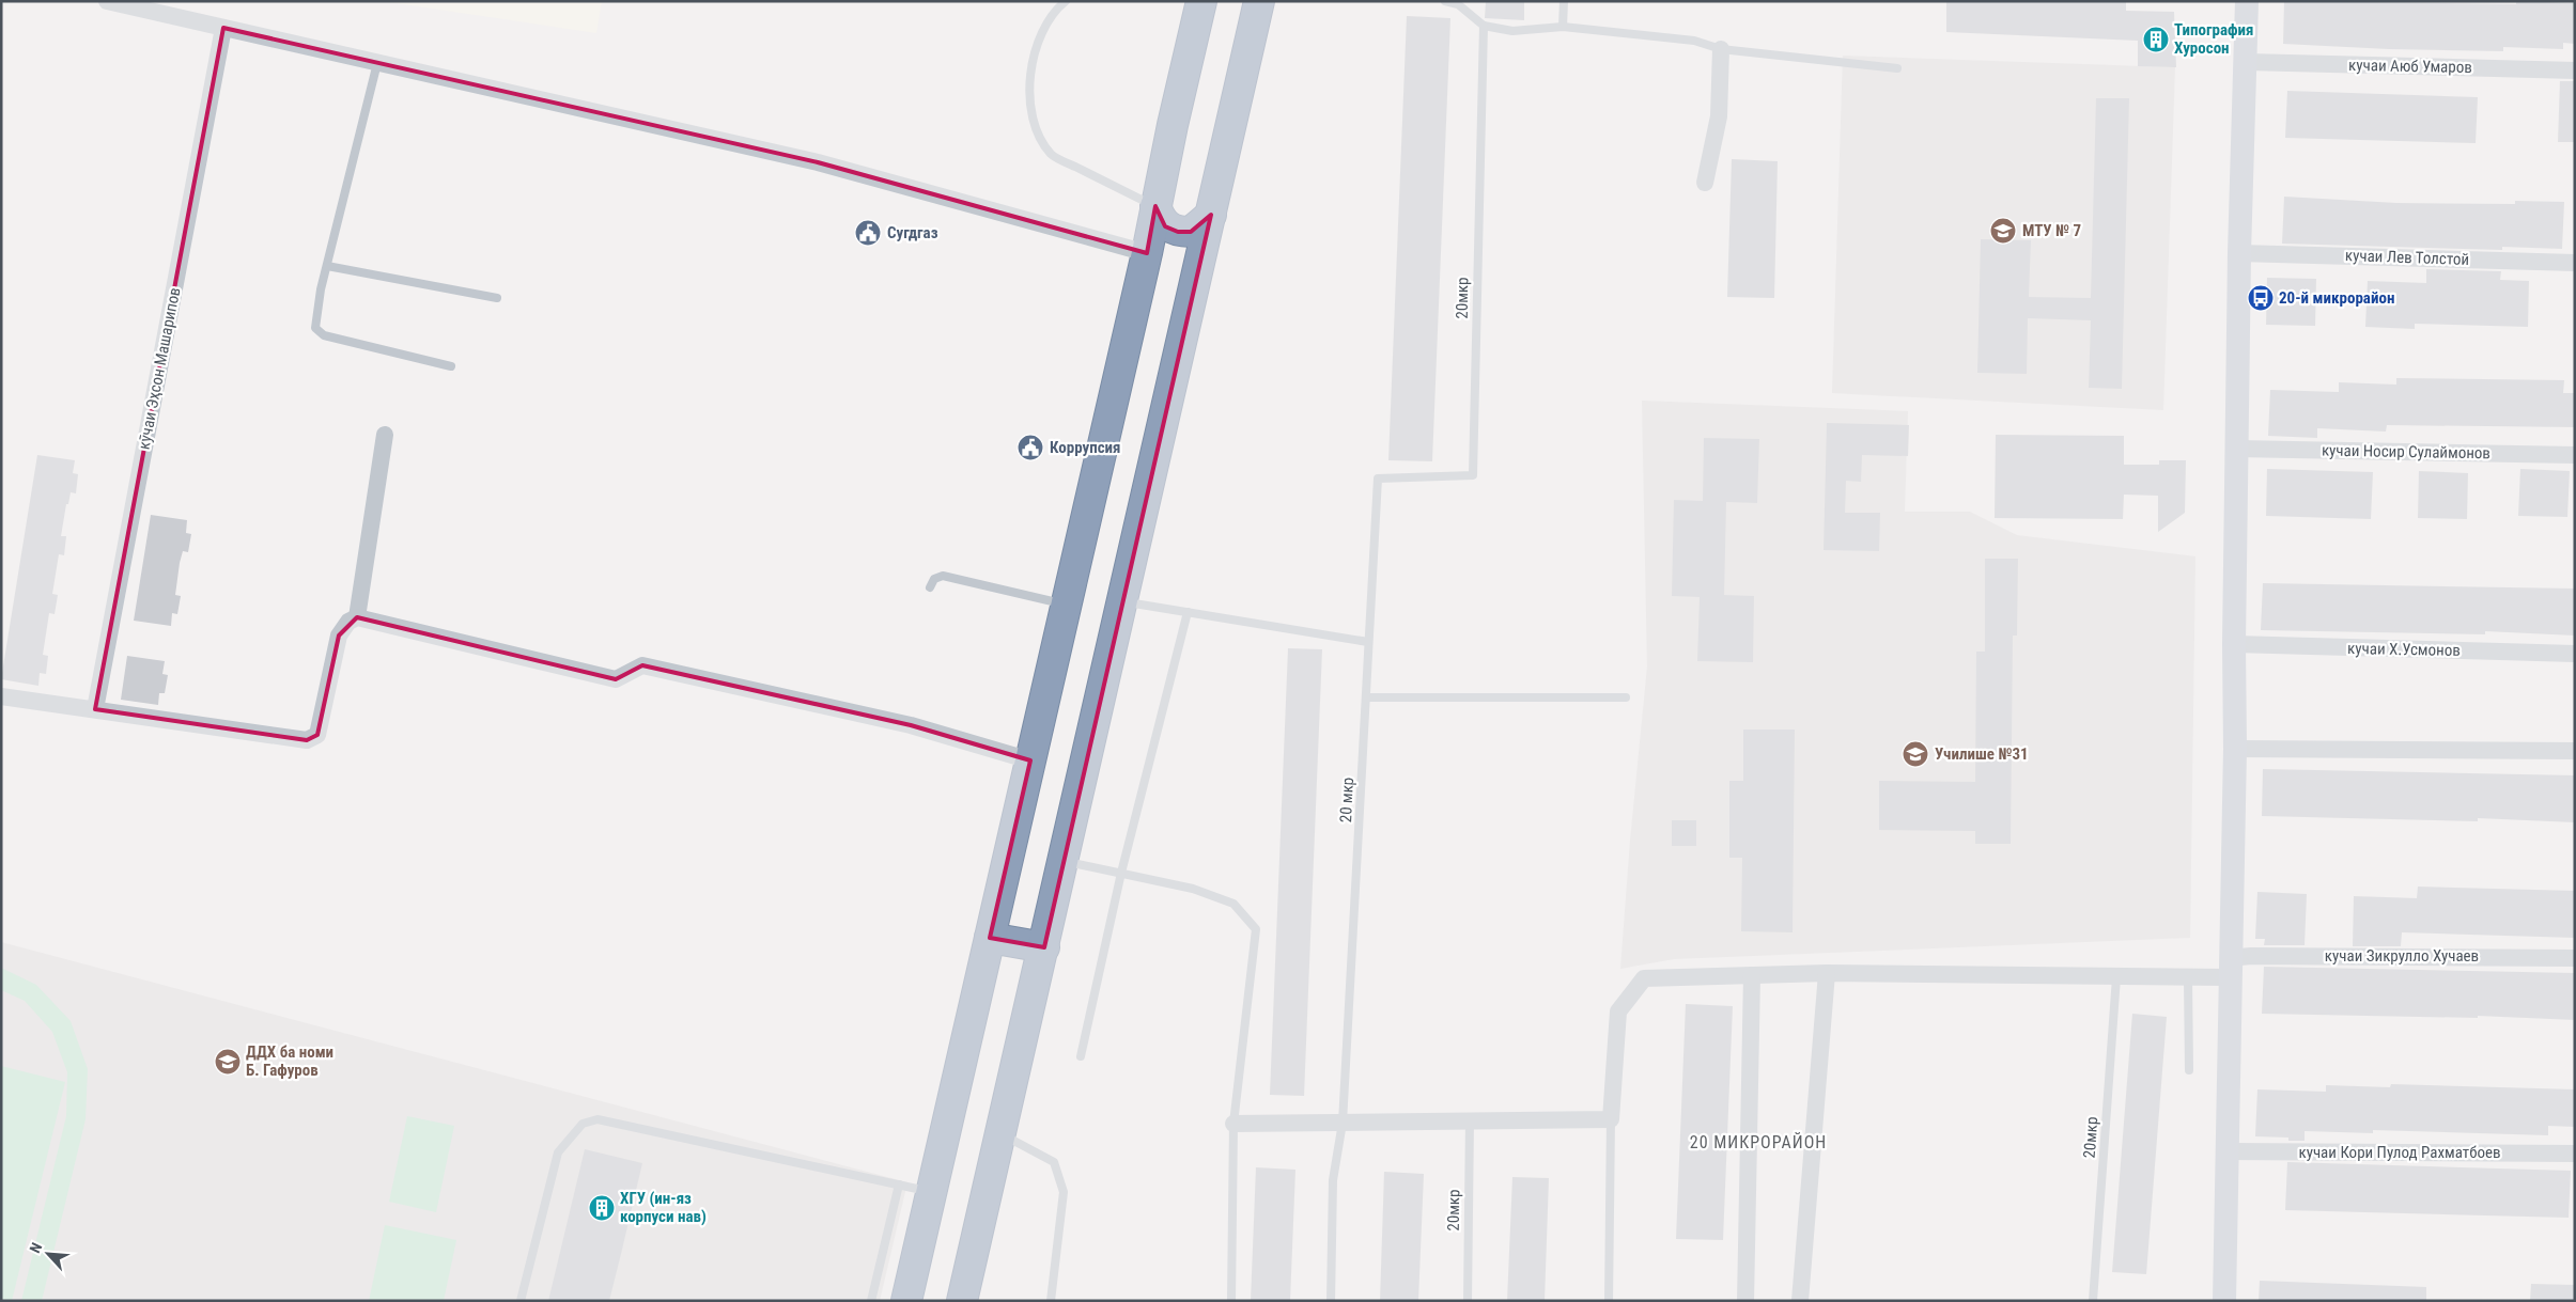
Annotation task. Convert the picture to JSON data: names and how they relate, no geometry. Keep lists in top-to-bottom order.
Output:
{
  "streets": {
    "street": [
      "кучаи Аюб Умаров",
      "кучаи Лев Толстой",
      "кӯчаи Эҳсон Машарипов",
      "кучаи Носир Сулаймонов",
      "кучаи Х.Усмонов",
      "кучаи Зикрулло Хучаев",
      "кучаи Кори Пулод Рахматбоев"
    ],
    "lane": ["20мкр", "20 мкр"]
  },
  "crossings": [
    ["20мкр", "20 мкр"],
    ["20мкр", "кучаи Зикрулло Хучаев"]
  ],
  "districts": ["20 МИКРОРАЙОН"],
  "places": {
    "building": ["Типография Хуросон", "ХГУ (ин-яз корпуси нав)"],
    "school or university": ["МТУ № 7", "Училише №31", "ДДХ ба номи Б. Гафуров"],
    "public building": ["Сугдгаз", "Коррупсия"],
    "bus stop": ["20-й микрорайон"]
  },
  "north": "top left"
}
